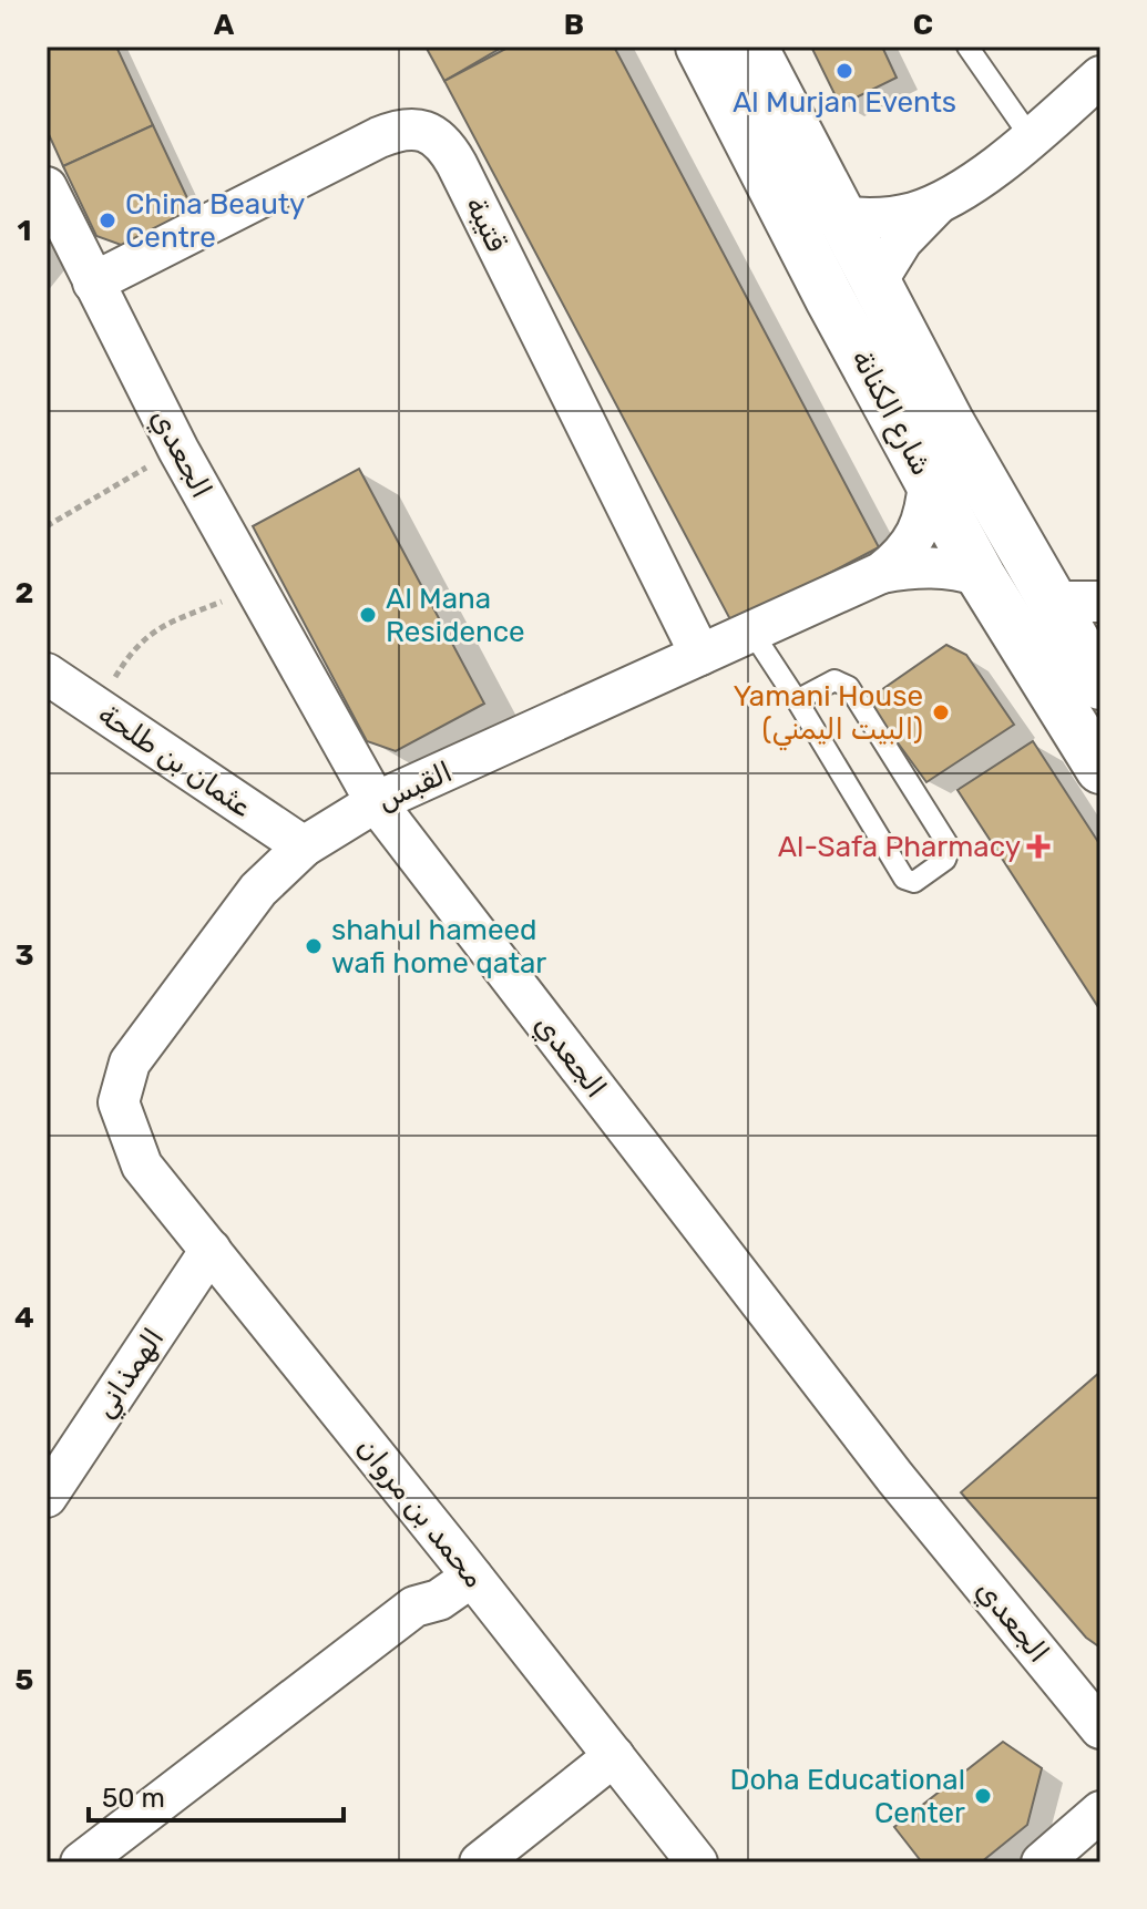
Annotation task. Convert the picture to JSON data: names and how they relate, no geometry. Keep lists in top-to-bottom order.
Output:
{
  "streets": {
    "street": [
      "قتيبة",
      "شارع الكنانة",
      "الجعدي",
      "عثمان بن طلحة",
      "القبس",
      "الهمذاني",
      "محمد بن مروان"
    ]
  },
  "crossings": [
    ["قتيبة", "الجعدي"],
    ["قتيبة", "القبس"],
    ["شارع الكنانة", "القبس"],
    ["الجعدي", "القبس"],
    ["عثمان بن طلحة", "القبس"],
    ["القبس", "محمد بن مروان"],
    ["الهمذاني", "محمد بن مروان"]
  ],
  "places": {
    "other": [
      "Al Murjan Events",
      "China Beauty Centre",
      "Al Mana Residence",
      "Yamani House (البيت اليمني)",
      "shahul hameed wafi home qatar",
      "Doha Educational Center"
    ],
    "health": ["Al-Safa Pharmacy"]
  },
  "scale_bar": "50 m",
  "grid": {
    "columns": ["A", "B", "C"],
    "rows": [
      "1",
      "2",
      "3",
      "4",
      "5"
    ]
  }
}
